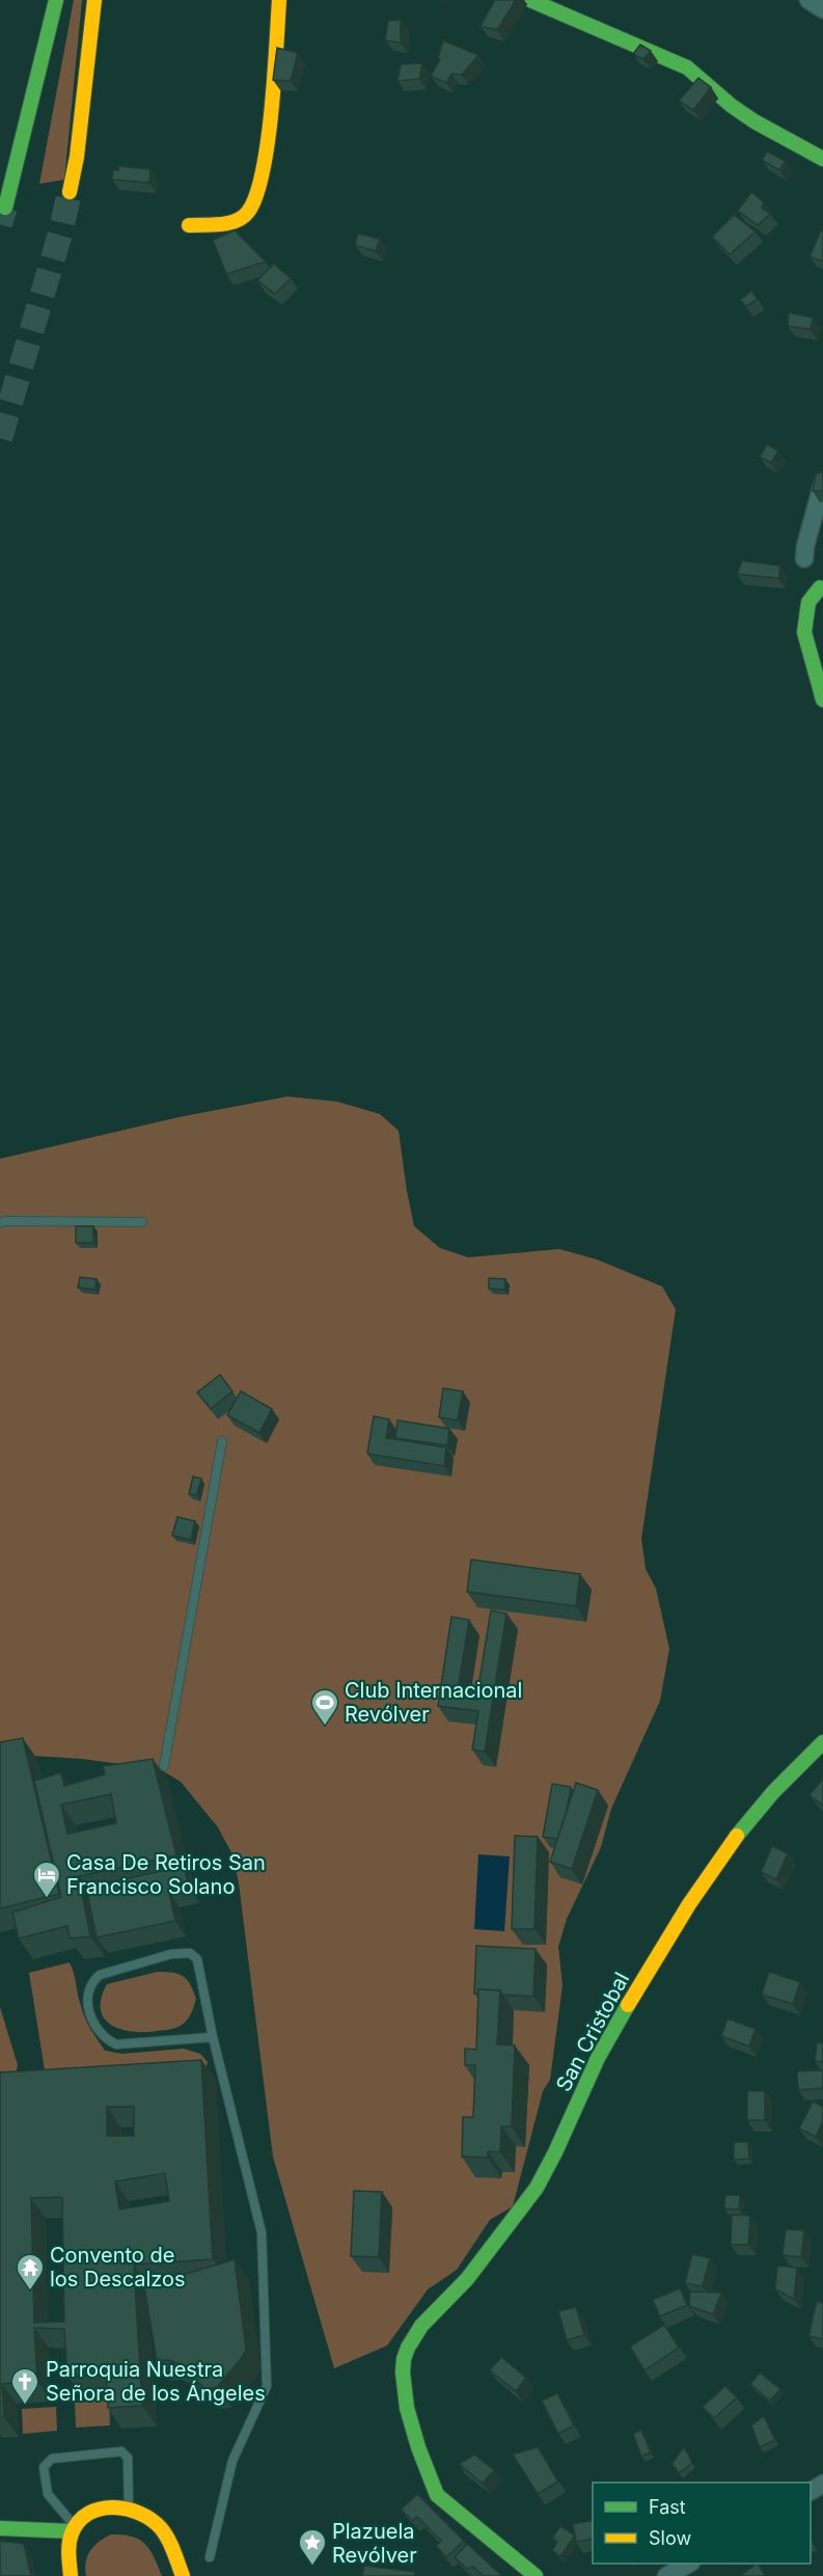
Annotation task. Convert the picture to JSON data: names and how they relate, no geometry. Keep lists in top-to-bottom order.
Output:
{
  "streets": {
    "street": ["San Cristobal"]
  },
  "places": {
    "sports": ["Club Internacional Revólver"],
    "hotel": ["Casa De Retiros San Francisco Solano"],
    "temple": ["Convento de los Descalzos"],
    "church": ["Parroquia Nuestra Señora de los Ángeles"],
    "place": ["Plazuela Revólver"]
  },
  "legend": ["Fast", "Slow"]
}
